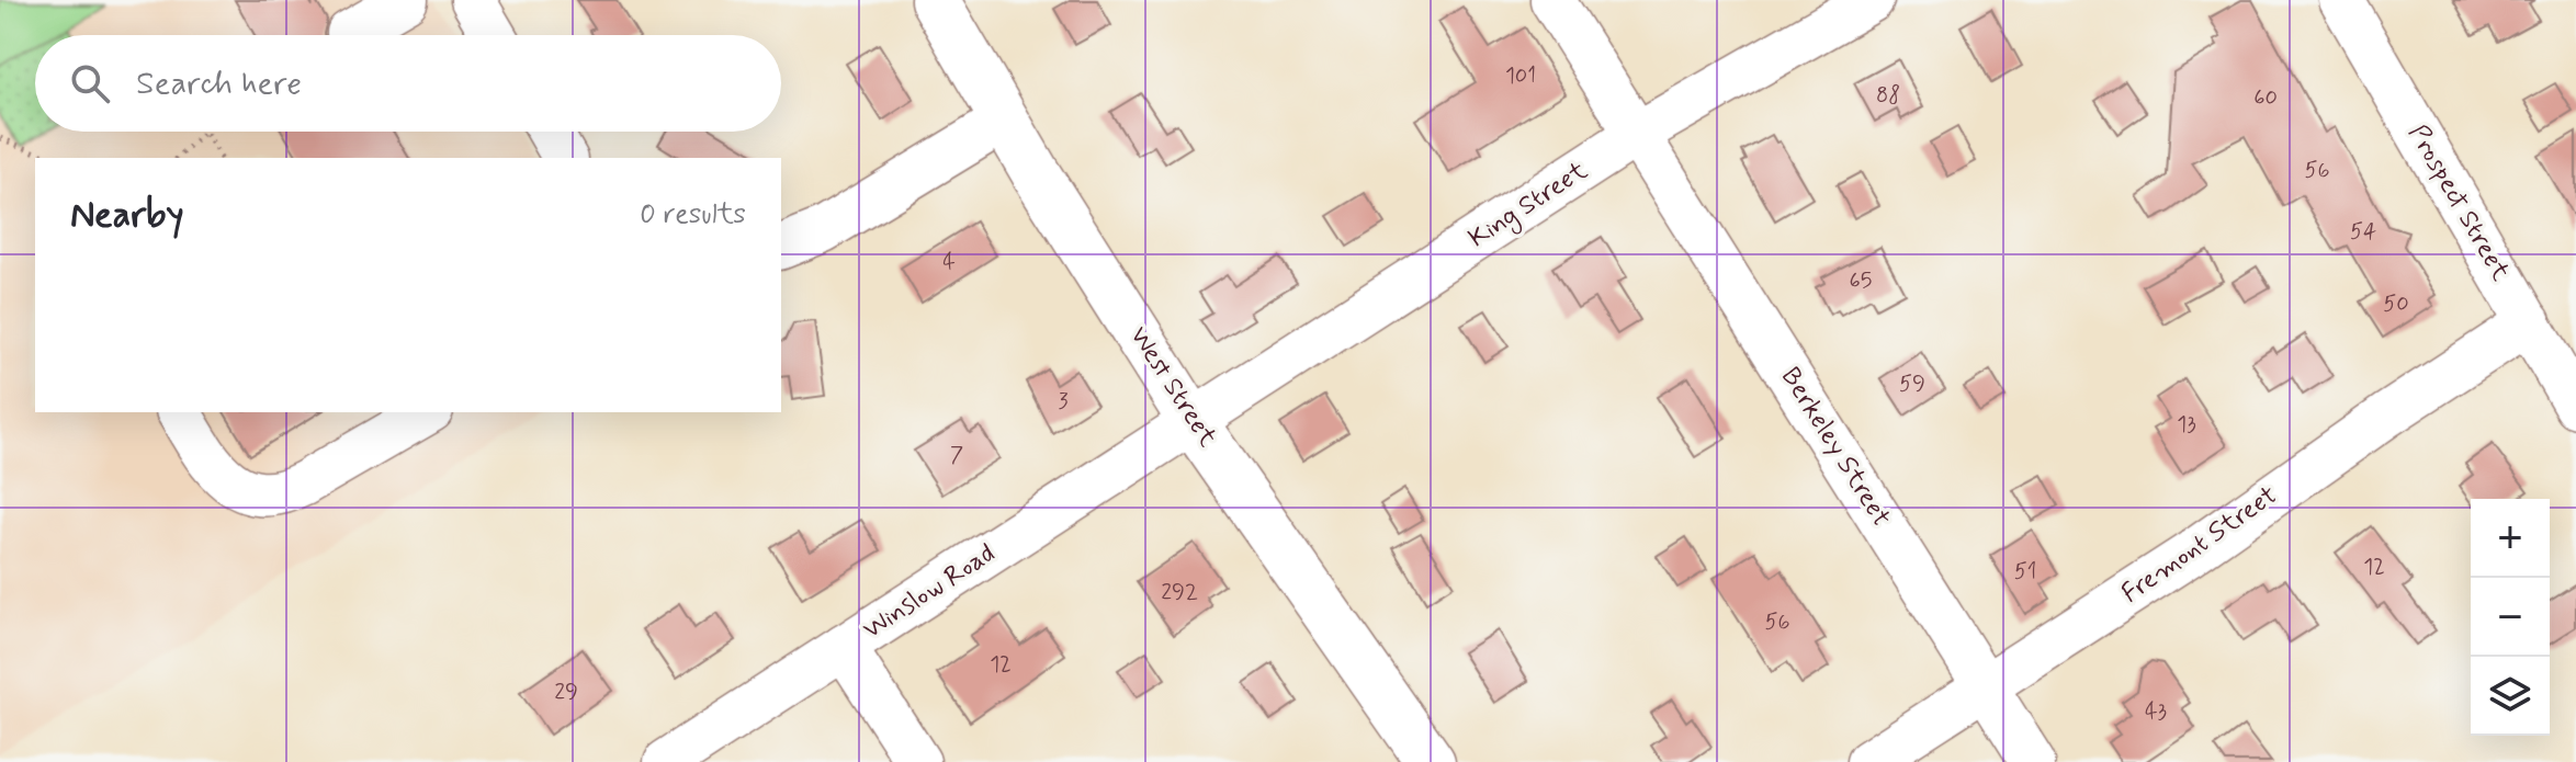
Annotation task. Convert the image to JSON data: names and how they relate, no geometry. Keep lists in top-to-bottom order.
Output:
{
  "streets": {
    "main road": ["West Street"],
    "street": [
      "Prospect Street",
      "King Street",
      "Berkeley Street",
      "Fremont Street",
      "Winslow Road"
    ]
  },
  "crossings": [
    ["Prospect Street", "Fremont Street"],
    ["King Street", "West Street"],
    ["King Street", "Berkeley Street"],
    ["King Street", "Winslow Road"],
    ["West Street", "Winslow Road"],
    ["Berkeley Street", "Fremont Street"]
  ],
  "house_numbers": [
    "101",
    "88",
    "60",
    "56",
    "54",
    "4",
    "65",
    "50",
    "59",
    "3",
    "13",
    "7",
    "12",
    "51",
    "292",
    "56",
    "12",
    "29",
    "43"
  ],
  "page": {
    "search": "Search here",
    "heading": ["Nearby", "0 results"],
    "map_buttons": ["+", "−"]
  }
}
